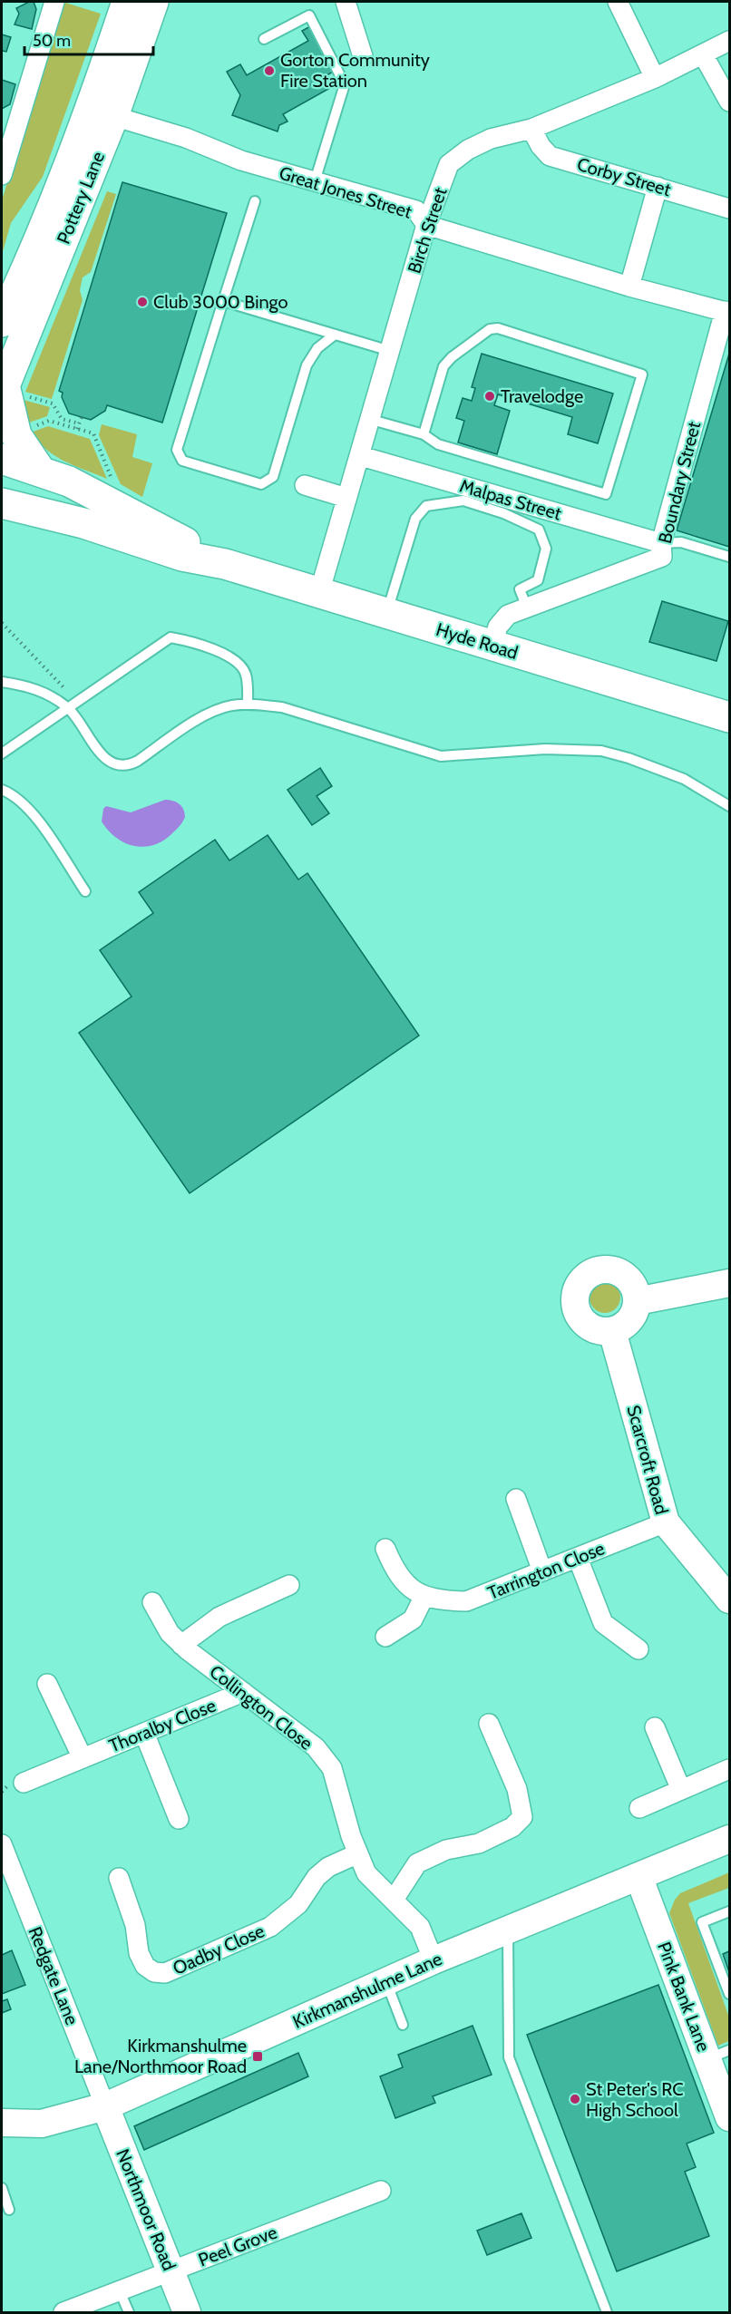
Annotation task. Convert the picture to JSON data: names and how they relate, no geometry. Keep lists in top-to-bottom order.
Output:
{
  "streets": {
    "highway": ["Pottery Lane", "Hyde Road"],
    "street": [
      "Corby Street",
      "Great Jones Street",
      "Birch Street",
      "Boundary Street",
      "Malpas Street",
      "Scarcroft Road",
      "Tarrington Close",
      "Collington Close",
      "Thoralby Close",
      "Oadby Close",
      "Redgate Lane",
      "Kirkmanshulme Lane",
      "Pink Bank Lane",
      "Northmoor Road",
      "Peel Grove"
    ]
  },
  "crossings": [
    ["Corby Street", "Birch Street"],
    ["Great Jones Street", "Pottery Lane"],
    ["Great Jones Street", "Birch Street"],
    ["Great Jones Street", "Boundary Street"],
    ["Birch Street", "Malpas Street"],
    ["Birch Street", "Hyde Road"],
    ["Boundary Street", "Malpas Street"],
    ["Boundary Street", "Hyde Road"],
    ["Scarcroft Road", "Tarrington Close"],
    ["Collington Close", "Thoralby Close"],
    ["Collington Close", "Oadby Close"],
    ["Collington Close", "Kirkmanshulme Lane"],
    ["Redgate Lane", "Kirkmanshulme Lane"],
    ["Redgate Lane", "Northmoor Road"],
    ["Kirkmanshulme Lane", "Pink Bank Lane"],
    ["Kirkmanshulme Lane", "Northmoor Road"],
    ["Northmoor Road", "Peel Grove"]
  ],
  "places": {
    "other": [
      "Gorton Community Fire Station",
      "Club 3000 Bingo",
      "Travelodge",
      "St Peter's RC High School"
    ],
    "transit": ["Kirkmanshulme Lane/Northmoor Road"]
  },
  "scale_bar": "50 m"
}
